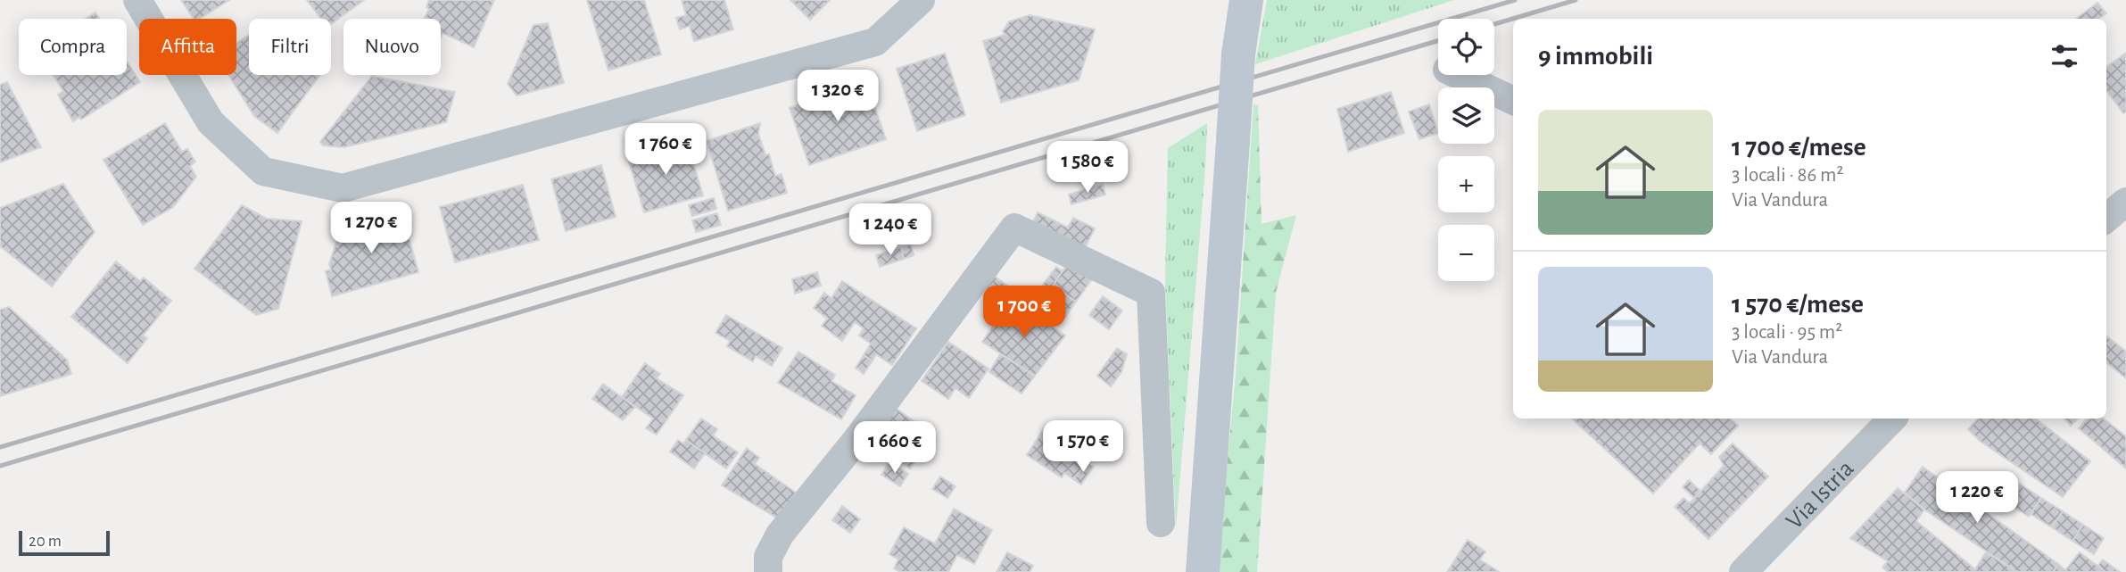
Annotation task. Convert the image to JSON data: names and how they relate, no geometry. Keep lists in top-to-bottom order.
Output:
{
  "streets": {
    "street": ["Via Istria"]
  },
  "scale_bar": "20 m",
  "page": {
    "map_buttons": ["+", "−"],
    "chip": [
      "Compra",
      "Affitta",
      "Filtri",
      "Nuovo"
    ],
    "heading": "9 immobili",
    "price": [
      "1 320 €",
      "1 760 €",
      "1 580 €",
      "1 270 €",
      "1 240 €",
      "1 700 €",
      "1 570 €",
      "1 660 €",
      "1 220 €"
    ],
    "list": [
      {
        "name": "1 700 €/mese",
        "note": "3 locali · 86 m² · Via Vandura"
      },
      {
        "name": "1 570 €/mese",
        "note": "3 locali · 95 m² · Via Vandura"
      }
    ],
    "scale": "20 m"
  }
}
